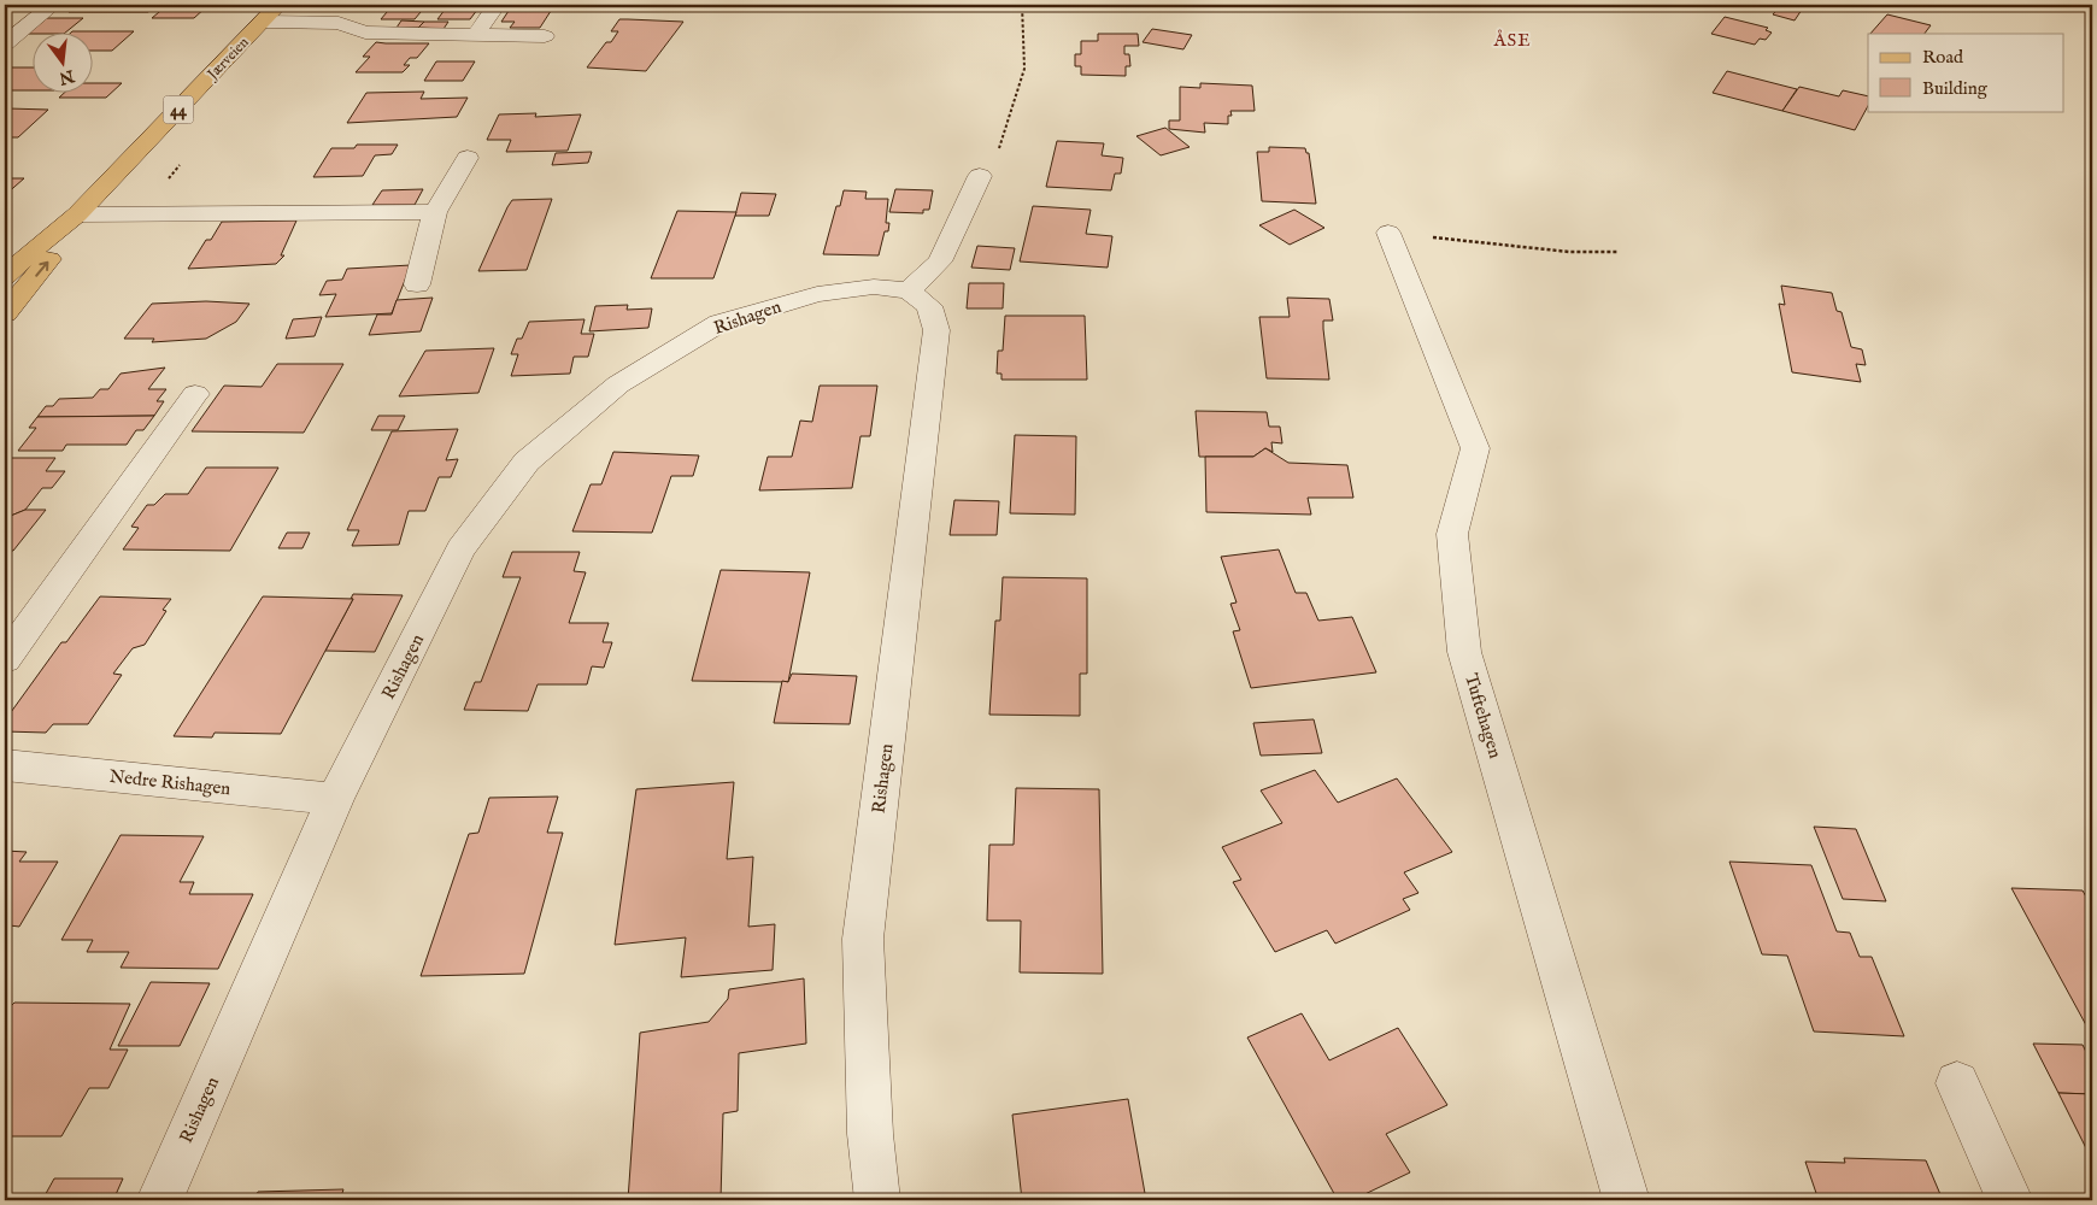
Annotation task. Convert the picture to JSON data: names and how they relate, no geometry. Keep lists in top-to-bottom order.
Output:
{
  "streets": {
    "main road": ["Jærveien", "44"],
    "street": ["Rishagen", "Tuftehagen", "Nedre Rishagen"]
  },
  "crossings": [
    ["Rishagen", "Nedre Rishagen"]
  ],
  "districts": ["ÅSE"],
  "legend": ["Road", "Building"],
  "north": "bottom"
}
